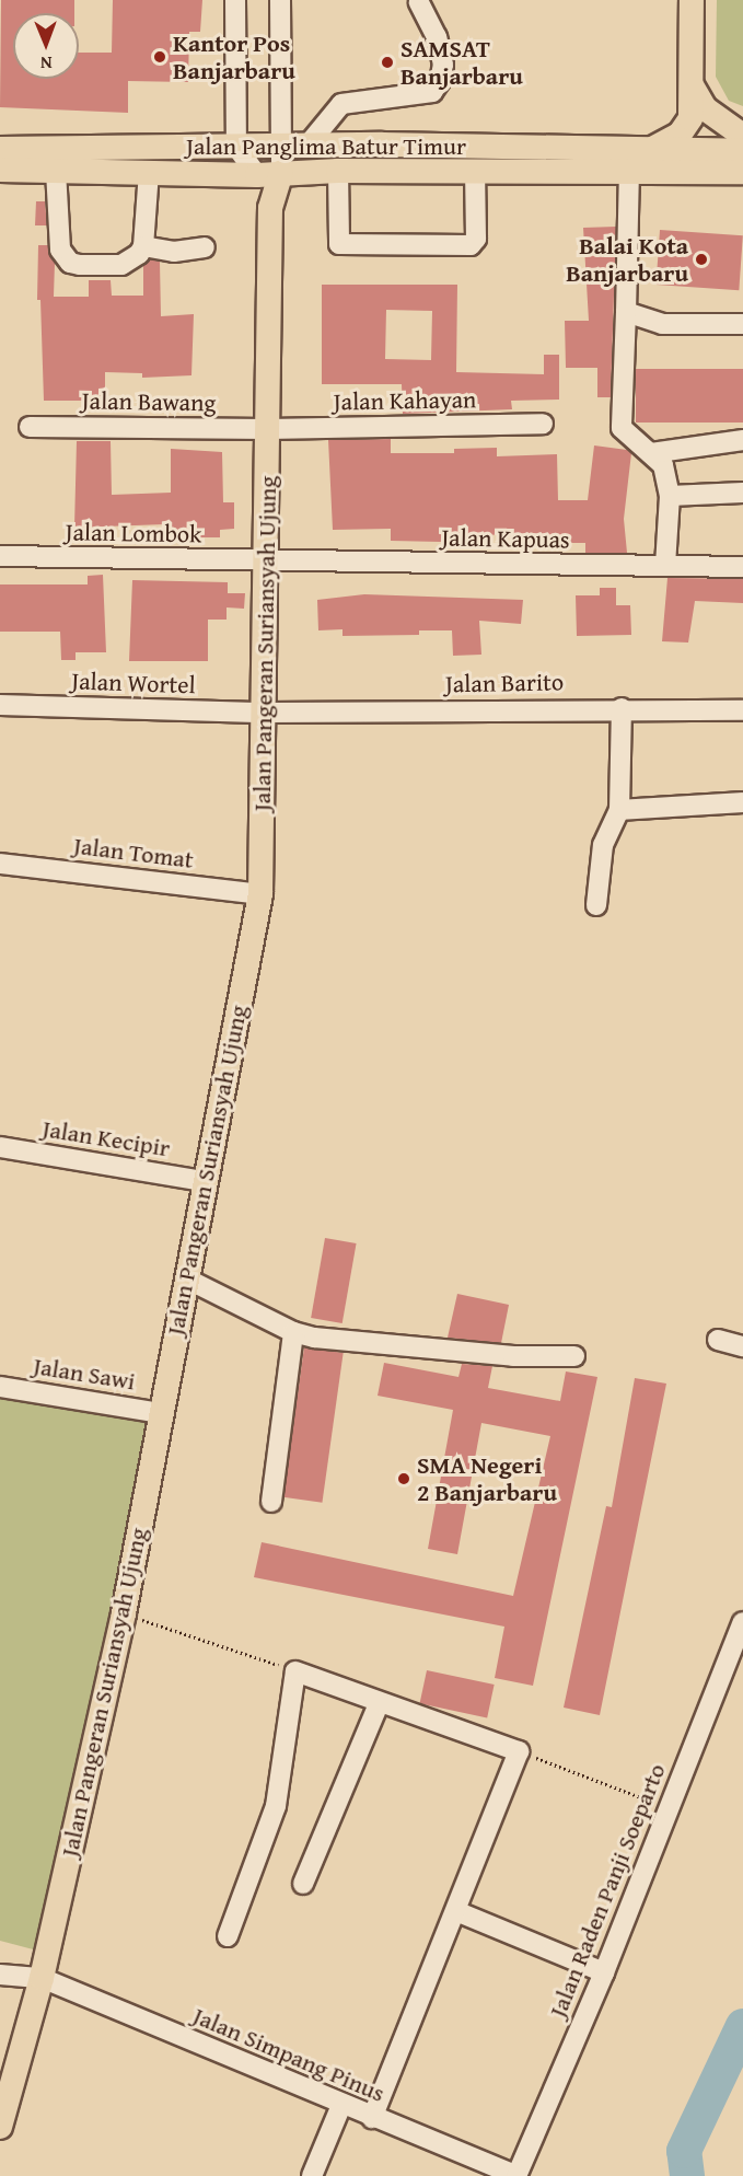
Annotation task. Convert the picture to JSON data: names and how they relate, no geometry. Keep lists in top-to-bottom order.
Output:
{
  "streets": {
    "main road": ["Jalan Panglima Batur Timur", "Jalan Pangeran Suriansyah Ujung"],
    "street": [
      "Jalan Kahayan",
      "Jalan Bawang",
      "Jalan Lombok",
      "Jalan Kapuas",
      "Jalan Wortel",
      "Jalan Barito",
      "Jalan Tomat",
      "Jalan Kecipir",
      "Jalan Sawi",
      "Jalan Raden Panji Soeparto",
      "Jalan Simpang Pinus"
    ]
  },
  "crossings": [
    ["Jalan Panglima Batur Timur", "Jalan Pangeran Suriansyah Ujung"],
    ["Jalan Kahayan", "Jalan Bawang"],
    ["Jalan Kahayan", "Jalan Pangeran Suriansyah Ujung"],
    ["Jalan Bawang", "Jalan Pangeran Suriansyah Ujung"],
    ["Jalan Lombok", "Jalan Kapuas"],
    ["Jalan Lombok", "Jalan Pangeran Suriansyah Ujung"],
    ["Jalan Kapuas", "Jalan Pangeran Suriansyah Ujung"],
    ["Jalan Pangeran Suriansyah Ujung", "Jalan Wortel"],
    ["Jalan Pangeran Suriansyah Ujung", "Jalan Barito"],
    ["Jalan Pangeran Suriansyah Ujung", "Jalan Tomat"],
    ["Jalan Pangeran Suriansyah Ujung", "Jalan Kecipir"],
    ["Jalan Pangeran Suriansyah Ujung", "Jalan Sawi"],
    ["Jalan Pangeran Suriansyah Ujung", "Jalan Simpang Pinus"],
    ["Jalan Wortel", "Jalan Barito"],
    ["Jalan Raden Panji Soeparto", "Jalan Simpang Pinus"]
  ],
  "places": [
    "Kantor Pos Banjarbaru",
    "SAMSAT Banjarbaru",
    "Balai Kota Banjarbaru",
    "SMA Negeri 2 Banjarbaru"
  ],
  "north": "bottom"
}
